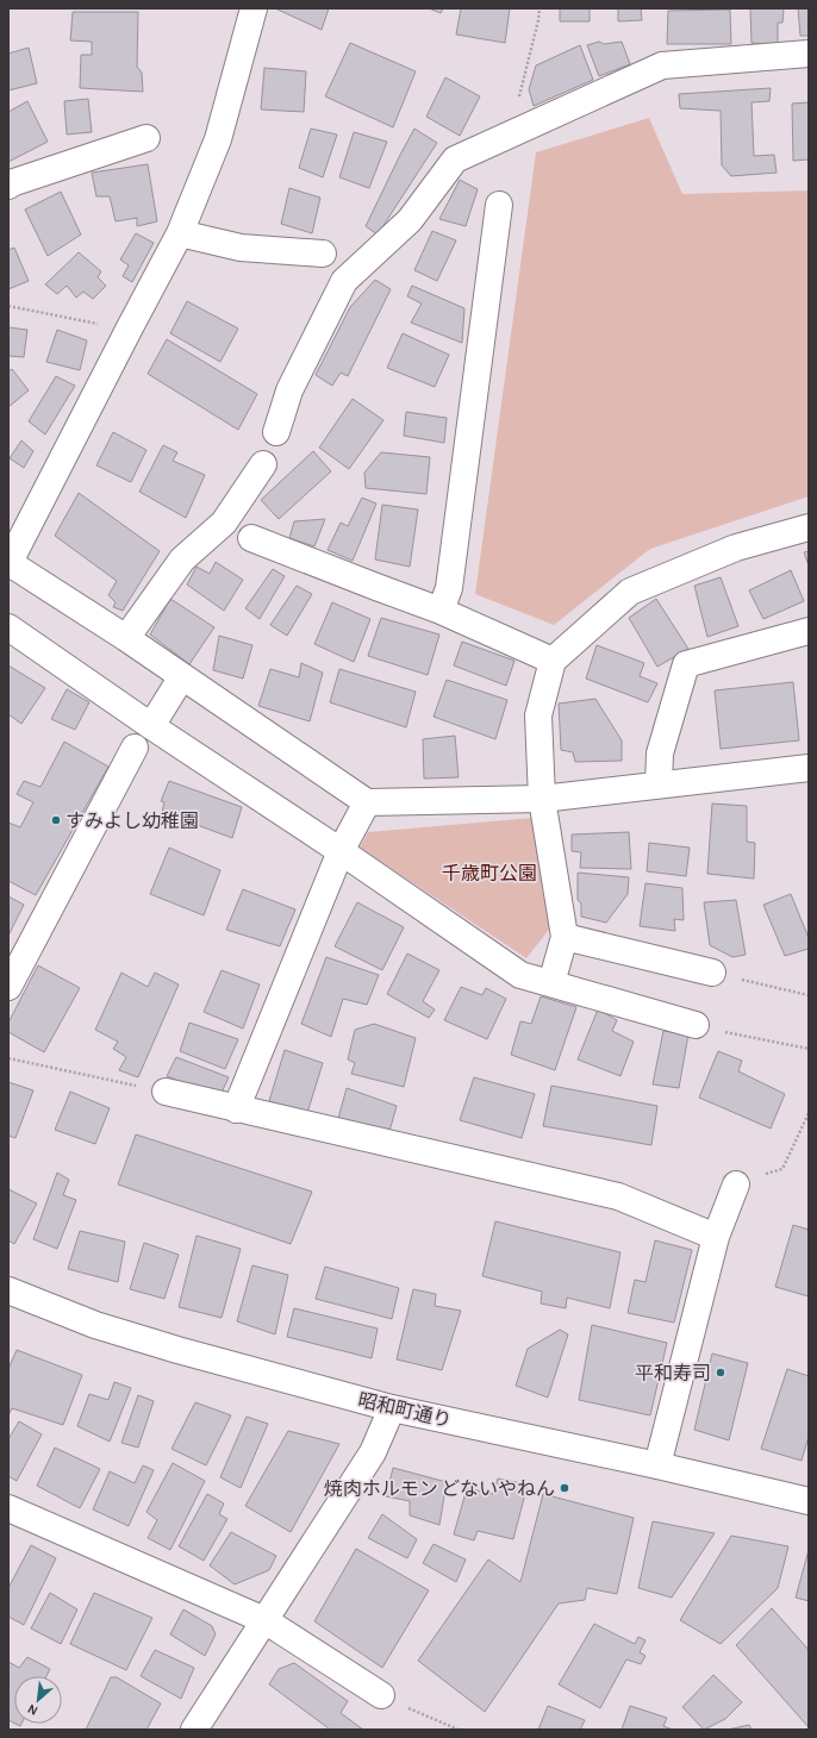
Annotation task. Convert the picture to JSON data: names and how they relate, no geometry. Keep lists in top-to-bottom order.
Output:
{
  "streets": {
    "street": ["昭和町通り"]
  },
  "parks": ["千歳町公園"],
  "places": ["すみよし幼稚園", "平和寿司", "焼肉ホルモン どないやねん"],
  "north": "bottom left"
}
